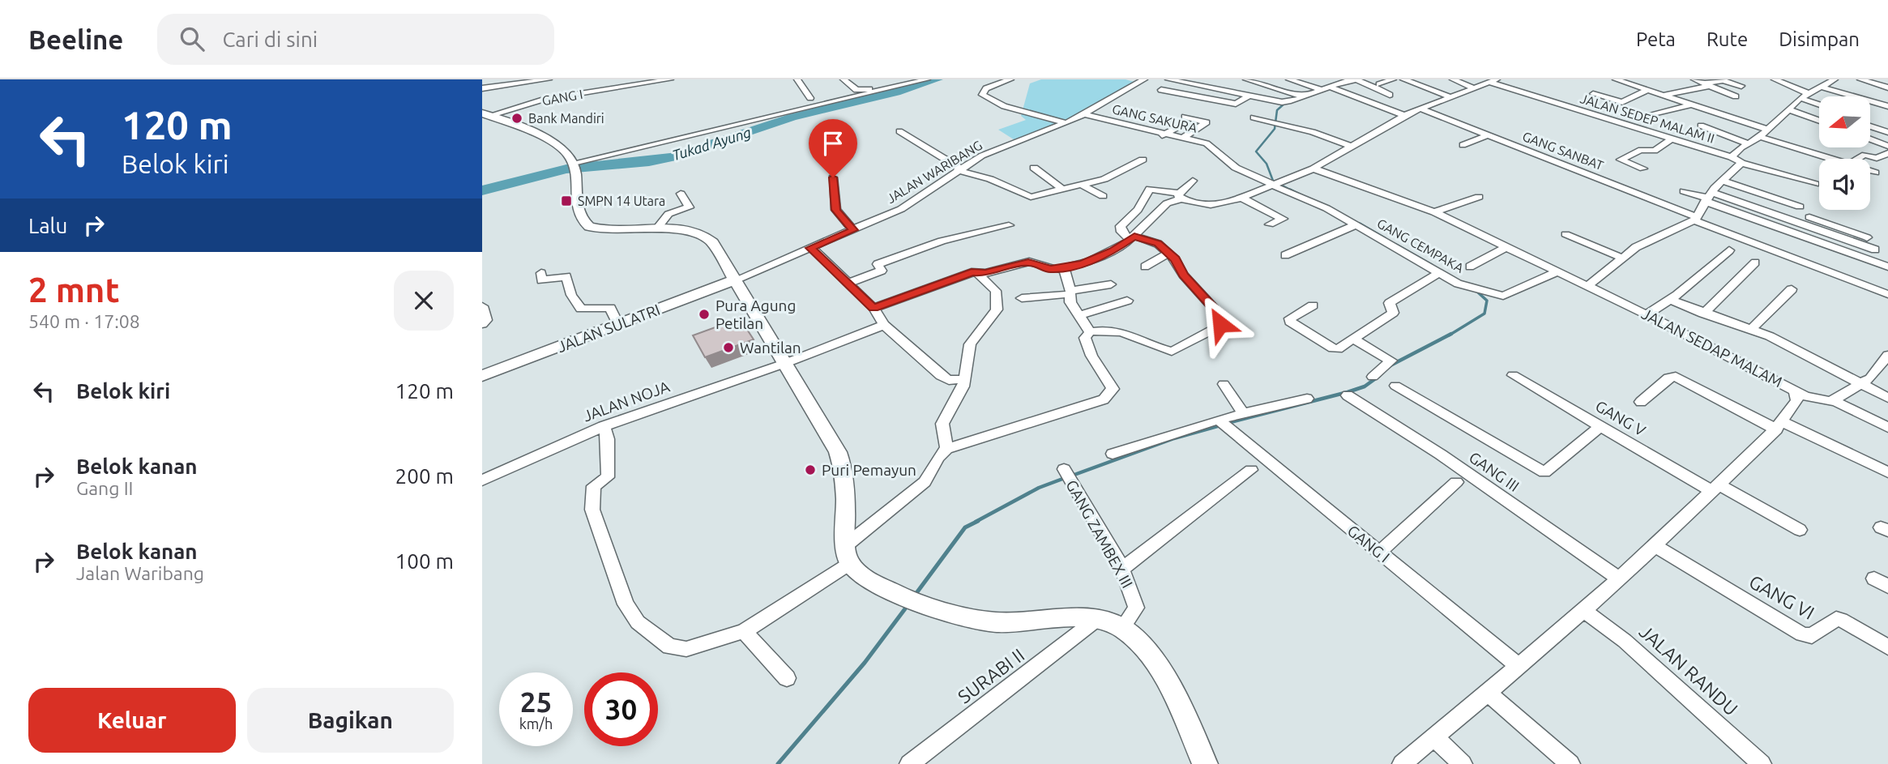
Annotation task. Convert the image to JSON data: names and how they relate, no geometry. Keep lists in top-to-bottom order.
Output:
{
  "streets": {
    "main road": ["JALAN SULATRI"],
    "street": [
      "GANG I",
      "GANG SAKURA",
      "JALAN SEDEP MALAM II",
      "GANG SANBAT",
      "JALAN WARIBANG",
      "GANG CEMPAKA",
      "JALAN SEDAP MALAM",
      "JALAN NOJA",
      "GANG V",
      "GANG III",
      "GANG ZAMBEX III",
      "GANG VI",
      "JALAN RANDU",
      "SURABI II"
    ]
  },
  "crossings": [
    ["GANG I", "JALAN SEDAP MALAM"],
    ["GANG SAKURA", "JALAN WARIBANG"],
    ["GANG SAKURA", "GANG CEMPAKA"],
    ["JALAN WARIBANG", "JALAN SULATRI"],
    ["GANG CEMPAKA", "JALAN SEDAP MALAM"],
    ["JALAN SEDAP MALAM", "GANG V"],
    ["JALAN SEDAP MALAM", "GANG III"],
    ["JALAN SEDAP MALAM", "GANG VI"],
    ["JALAN SEDAP MALAM", "JALAN RANDU"]
  ],
  "water": ["Tukad Ayung"],
  "places": {
    "other": [
      "Bank Mandiri",
      "Pura Agung Petilan",
      "Wantilan",
      "Puri Pemayun"
    ],
    "transit": ["SMPN 14 Utara"]
  },
  "north": "left",
  "page": {
    "header": "Beeline",
    "search": "Cari di sini",
    "nav": ["Peta", "Rute", "Disimpan"],
    "turn": ["120 m", "Belok kiri"],
    "then": "Lalu",
    "heading": ["2 mnt", "540 m · 17:08"],
    "list": [
      {
        "name": "Belok kiri",
        "value": "120 m"
      },
      {
        "name": "Belok kanan",
        "note": "Gang II",
        "value": "200 m"
      },
      {
        "name": "Belok kanan",
        "note": "Jalan Waribang",
        "value": "100 m"
      }
    ],
    "speed": "25 km/h",
    "limit": "30",
    "buttons": ["Keluar", "Bagikan"]
  }
}
